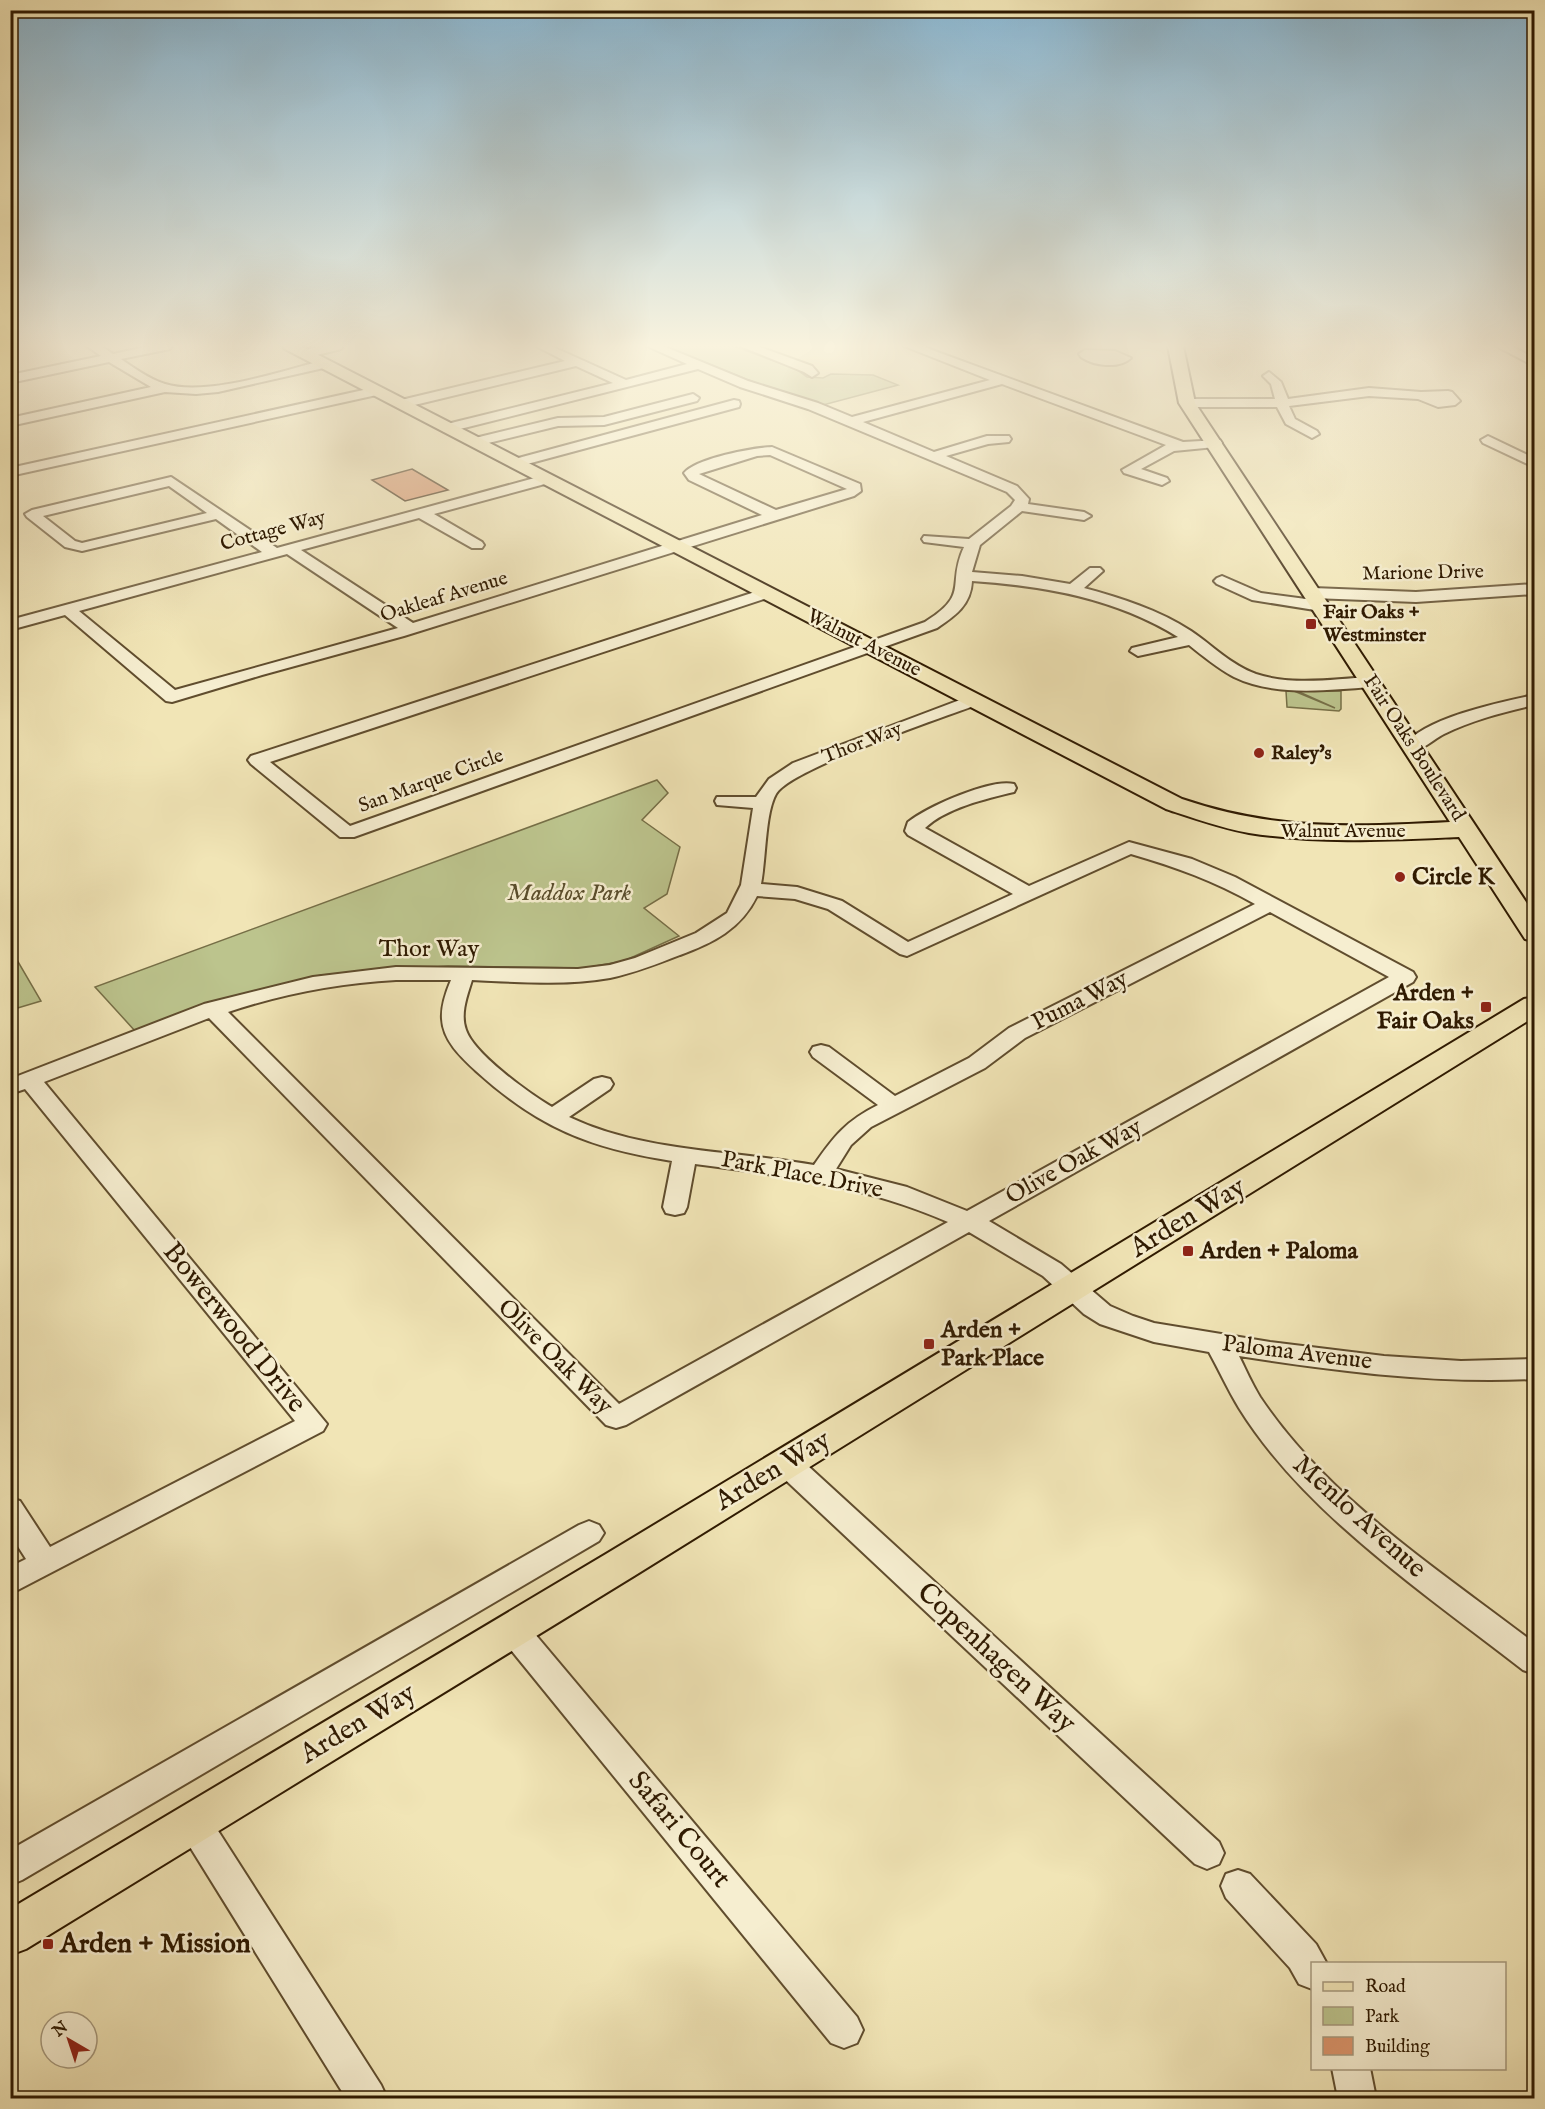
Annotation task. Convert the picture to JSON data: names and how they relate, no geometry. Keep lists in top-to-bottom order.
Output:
{
  "streets": {
    "main road": ["Walnut Avenue", "Fair Oaks Boulevard", "Arden Way"],
    "street": [
      "Cottage Way",
      "Marione Drive",
      "Oakleaf Avenue",
      "Thor Way",
      "San Marque Circle",
      "Puma Way",
      "Olive Oak Way",
      "Park Place Drive",
      "Bowerwood Drive",
      "Paloma Avenue",
      "Menlo Avenue",
      "Copenhagen Way",
      "Safari Court"
    ]
  },
  "crossings": [
    ["Cottage Way", "Oakleaf Avenue"],
    ["Cottage Way", "Walnut Avenue"],
    ["Marione Drive", "Fair Oaks Boulevard"],
    ["Oakleaf Avenue", "Walnut Avenue"],
    ["Walnut Avenue", "Thor Way"],
    ["Walnut Avenue", "Fair Oaks Boulevard"],
    ["Walnut Avenue", "San Marque Circle"],
    ["Thor Way", "Olive Oak Way"],
    ["Thor Way", "Park Place Drive"],
    ["Thor Way", "Bowerwood Drive"],
    ["Puma Way", "Olive Oak Way"],
    ["Puma Way", "Park Place Drive"],
    ["Olive Oak Way", "Park Place Drive"],
    ["Park Place Drive", "Arden Way"],
    ["Park Place Drive", "Paloma Avenue"],
    ["Arden Way", "Paloma Avenue"],
    ["Arden Way", "Copenhagen Way"],
    ["Arden Way", "Safari Court"],
    ["Paloma Avenue", "Menlo Avenue"]
  ],
  "parks": ["Maddox Park"],
  "places": {
    "transit": [
      "Fair Oaks + Westminster",
      "Arden + Fair Oaks",
      "Arden + Paloma",
      "Arden + Park Place",
      "Arden + Mission"
    ],
    "other": ["Raley's", "Circle K"]
  },
  "legend": ["Road", "Park", "Building"],
  "north": "top left"
}
